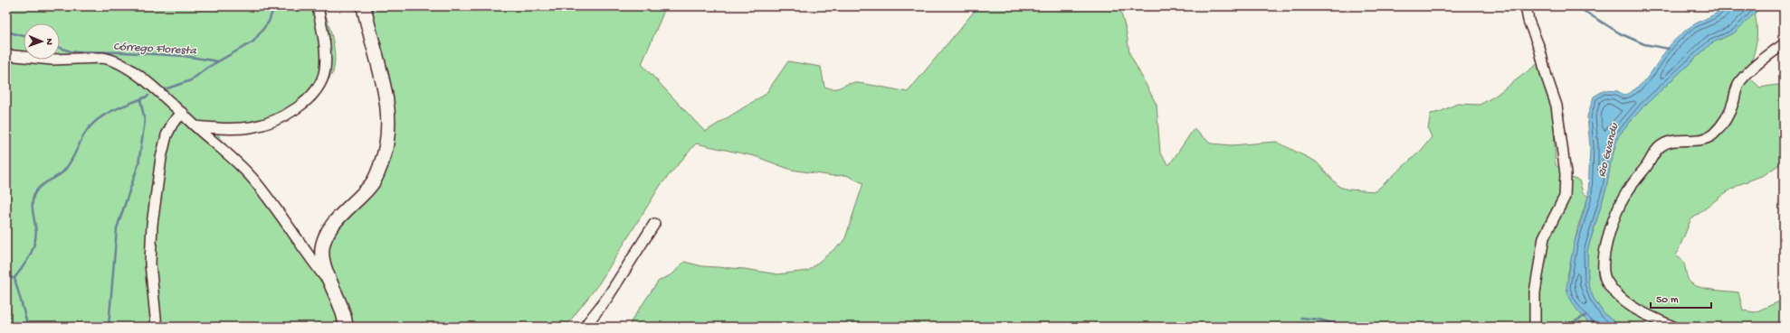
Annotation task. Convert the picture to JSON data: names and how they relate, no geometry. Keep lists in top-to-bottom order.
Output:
{
  "water": ["Córrego Floresta", "Rio Guandu"],
  "scale_bar": "50 m",
  "north": "right"
}
